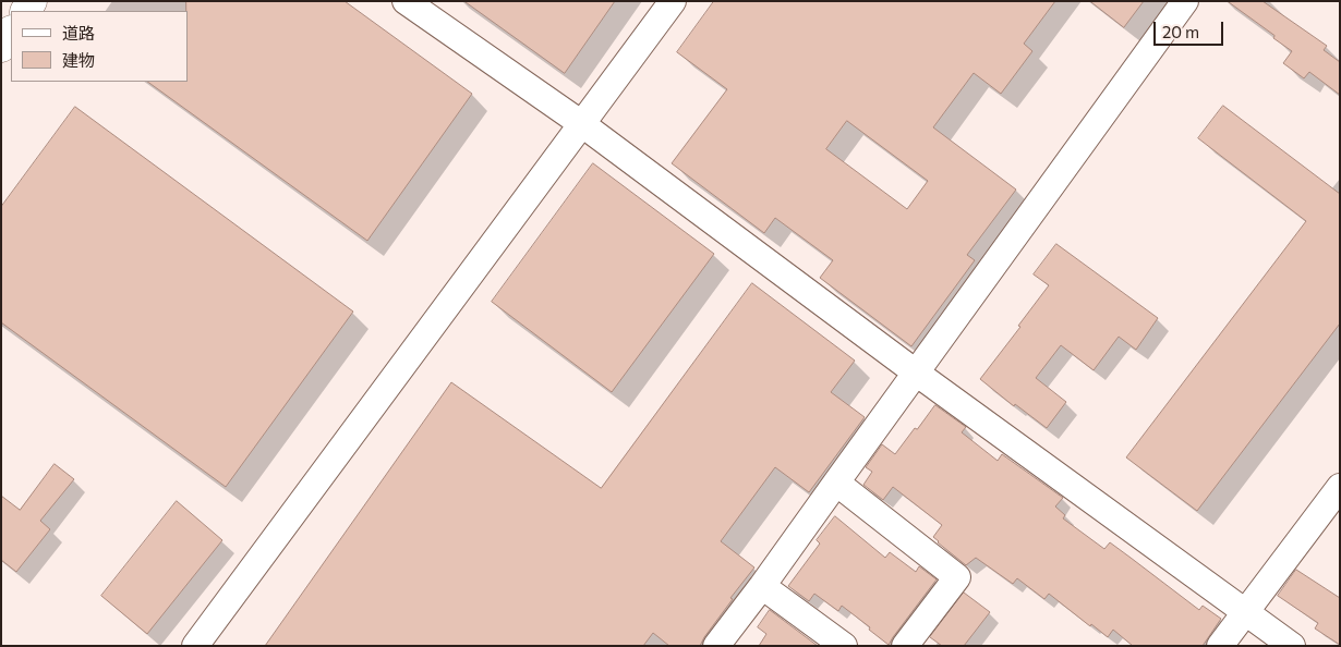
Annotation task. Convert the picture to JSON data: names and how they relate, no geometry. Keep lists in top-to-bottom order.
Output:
{
  "legend": ["道路", "建物"],
  "scale_bar": "20 m"
}
